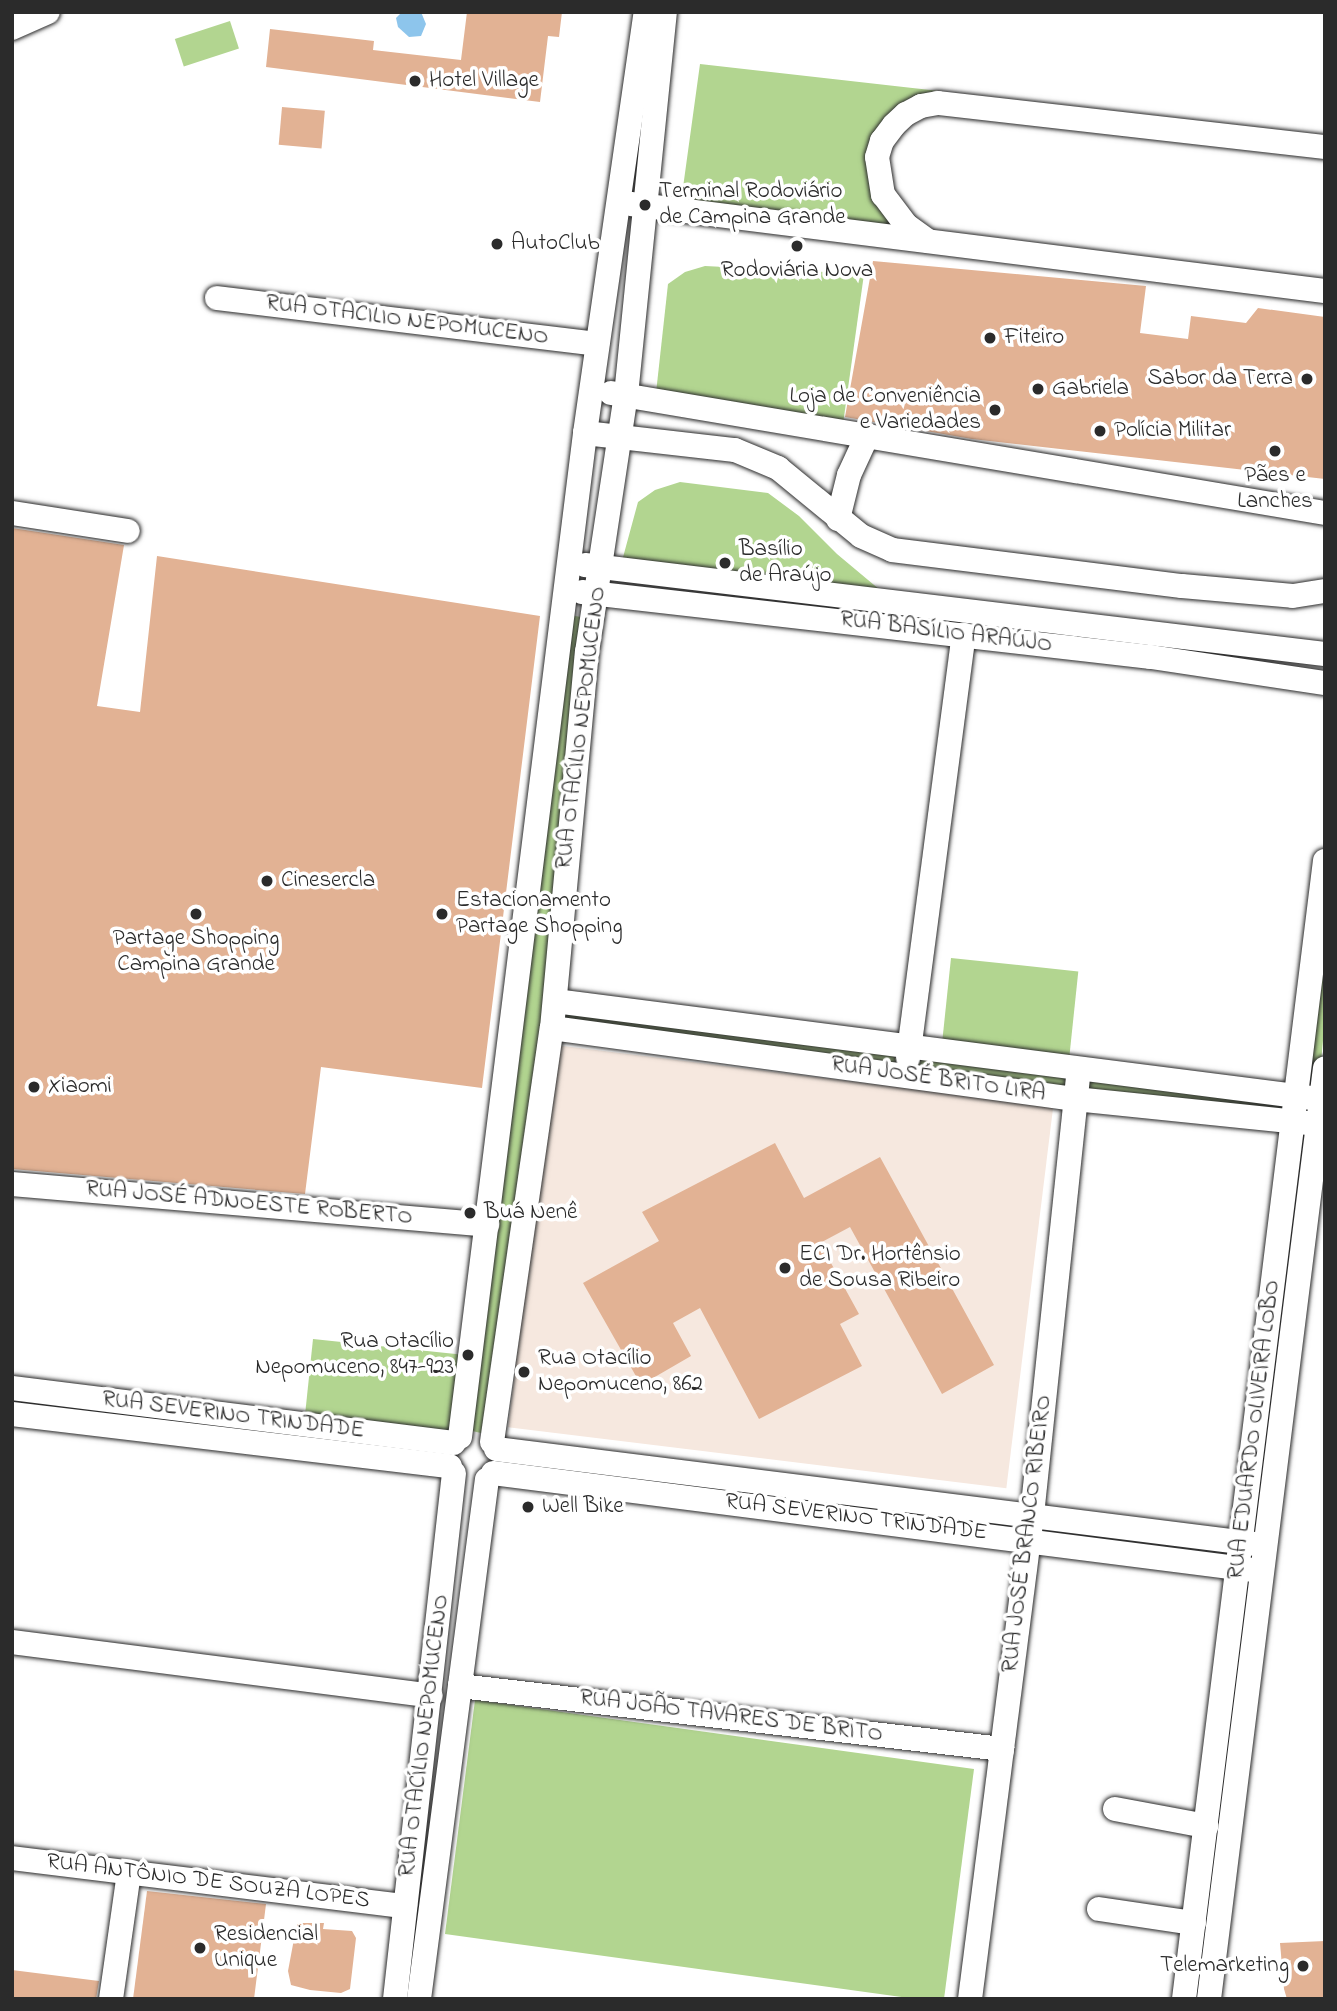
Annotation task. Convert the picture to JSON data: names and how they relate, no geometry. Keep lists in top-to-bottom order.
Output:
{
  "streets": {
    "street": [
      "RUA OTACILIO NEPOMUCENO",
      "RUA BASÍLIO ARAÚJO",
      "RUA OTACÍLIO NEPOMUCENO",
      "RUA JOSÉ BRITO LIRA",
      "RUA JOSÉ ADNOESTE ROBERTO",
      "RUA SEVERINO TRINDADE",
      "RUA EDUARDO OLIVEIRA LOBO",
      "RUA JOSÉ BRANCO RIBEIRO",
      "RUA JOÃO TAVARES DE BRITO",
      "RUA ANTÔNIO DE SOUZA LOPES"
    ]
  },
  "crossings": [
    ["RUA OTACILIO NEPOMUCENO", "RUA OTACÍLIO NEPOMUCENO"],
    ["RUA BASÍLIO ARAÚJO", "RUA OTACÍLIO NEPOMUCENO"],
    ["RUA OTACÍLIO NEPOMUCENO", "RUA JOSÉ BRITO LIRA"],
    ["RUA OTACÍLIO NEPOMUCENO", "RUA JOSÉ ADNOESTE ROBERTO"],
    ["RUA OTACÍLIO NEPOMUCENO", "RUA SEVERINO TRINDADE"],
    ["RUA OTACÍLIO NEPOMUCENO", "RUA JOÃO TAVARES DE BRITO"],
    ["RUA OTACÍLIO NEPOMUCENO", "RUA ANTÔNIO DE SOUZA LOPES"],
    ["RUA JOSÉ BRITO LIRA", "RUA EDUARDO OLIVEIRA LOBO"],
    ["RUA JOSÉ BRITO LIRA", "RUA JOSÉ BRANCO RIBEIRO"],
    ["RUA SEVERINO TRINDADE", "RUA EDUARDO OLIVEIRA LOBO"],
    ["RUA SEVERINO TRINDADE", "RUA JOSÉ BRANCO RIBEIRO"],
    ["RUA JOSÉ BRANCO RIBEIRO", "RUA JOÃO TAVARES DE BRITO"]
  ],
  "places": [
    "Hotel Village",
    "Terminal Rodoviário de Campina Grande",
    "AutoClub",
    "Rodoviária Nova",
    "Fiteiro",
    "Sabor da Terra",
    "Gabriela",
    "Loja de Conveniência e Variedades",
    "Polícia Militar",
    "Pães e Lanches",
    "Basílio de Araújo",
    "Cinesercla",
    "Partage Shopping Campina Grande",
    "Estacionamento Partage Shopping",
    "Xiaomi",
    "Buá Nenê",
    "ECI Dr. Hortênsio de Sousa Ribeiro",
    "Rua Otacílio Nepomuceno, 847-923",
    "Rua Otacílio Nepomuceno, 862",
    "Well Bike",
    "Residencial Unique",
    "Telemarketing"
  ]
}
